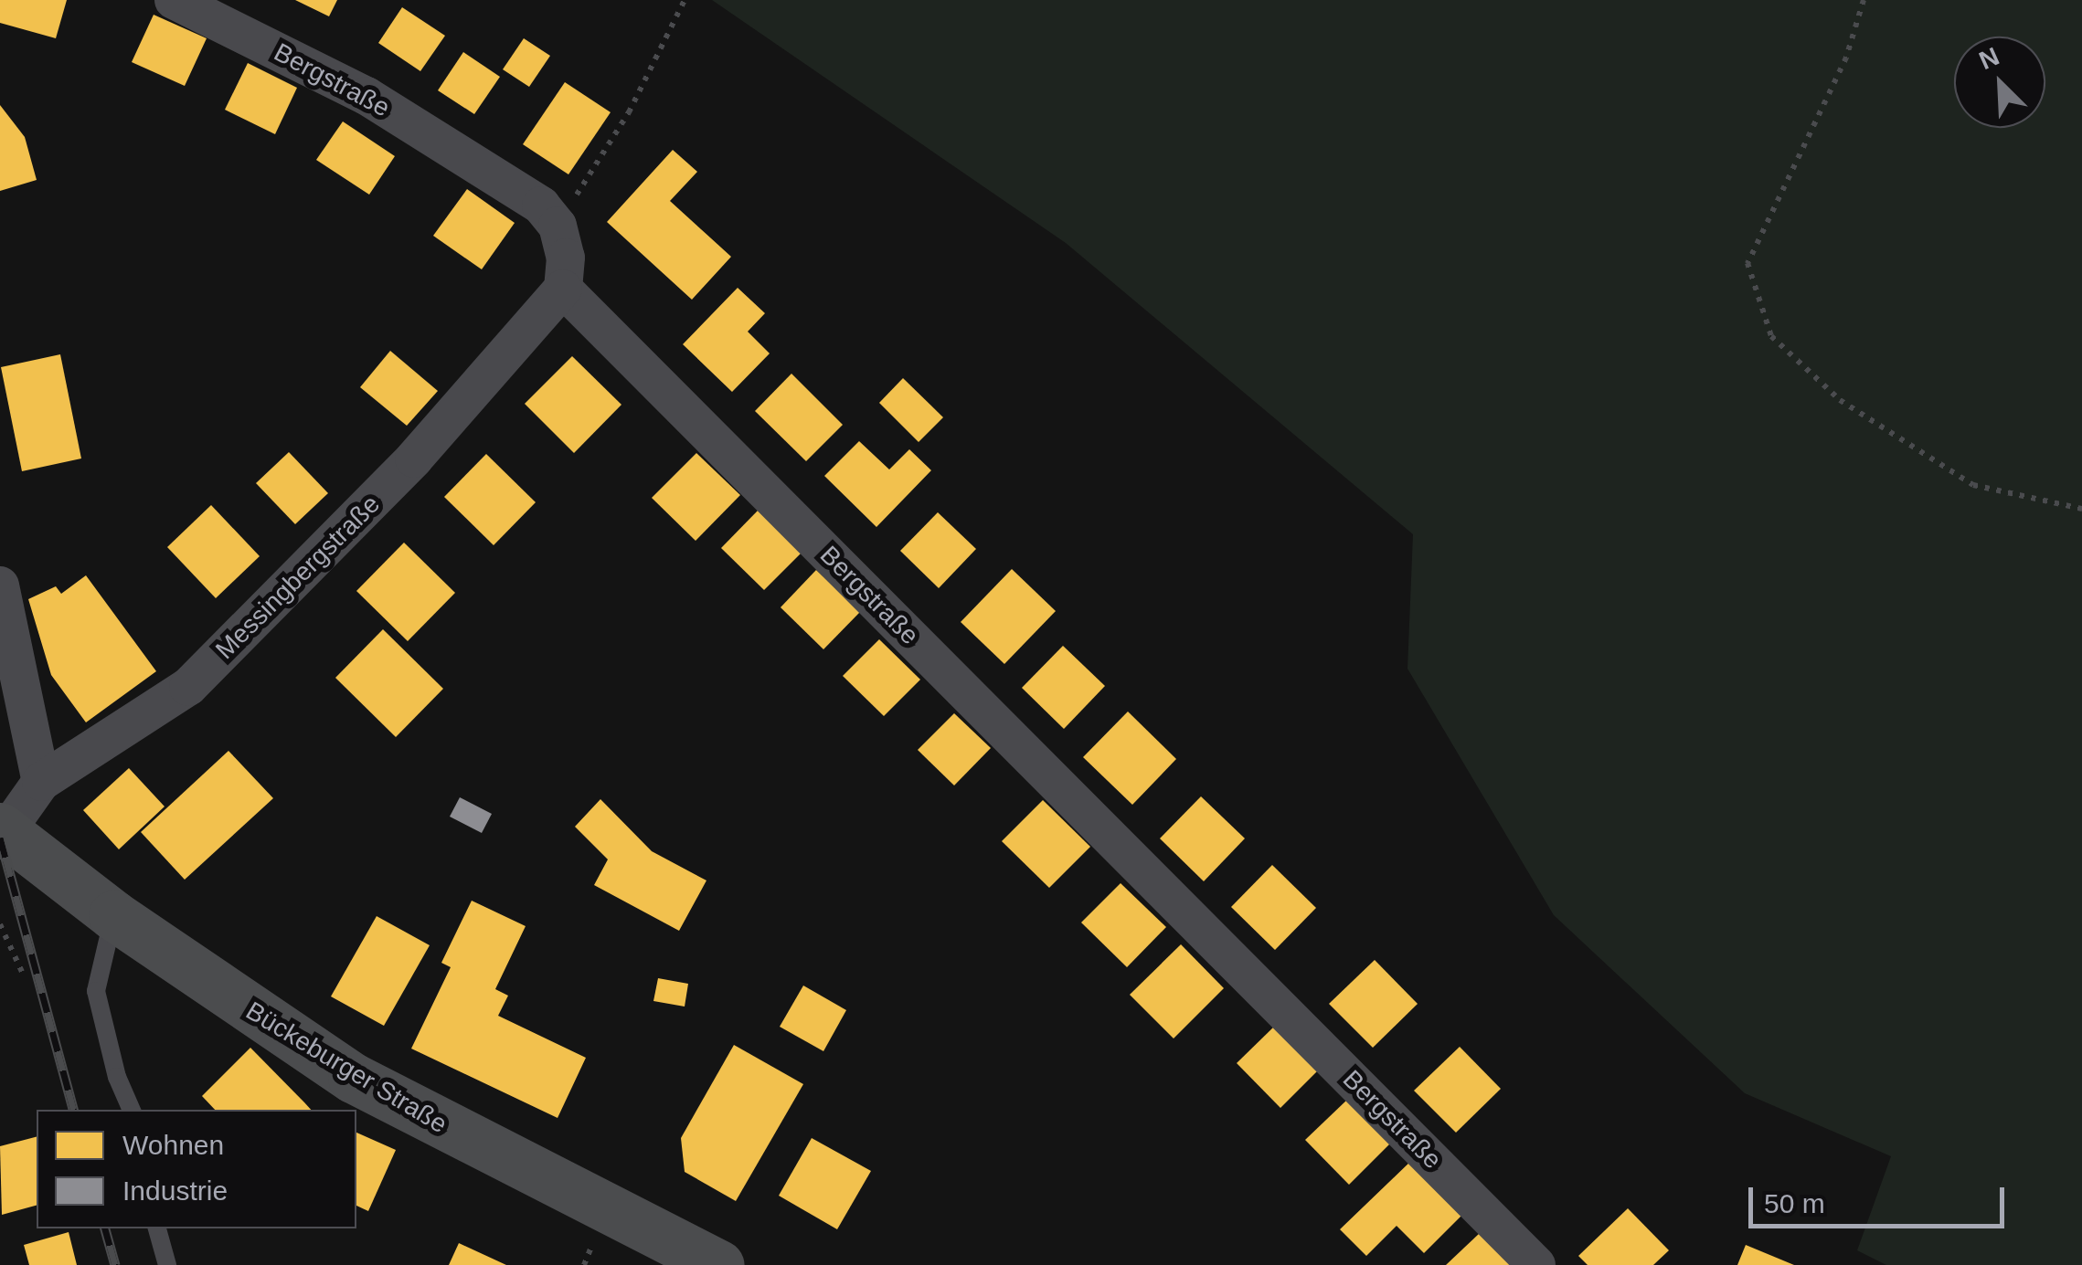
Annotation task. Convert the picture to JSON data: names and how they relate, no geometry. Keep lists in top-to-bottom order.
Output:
{
  "streets": {
    "main road": ["Bückeburger Straße"],
    "street": ["Bergstraße", "Messingbergstraße"]
  },
  "crossings": [
    ["Bergstraße", "Messingbergstraße"],
    ["Messingbergstraße", "Bückeburger Straße"]
  ],
  "legend": ["Wohnen", "Industrie"],
  "scale_bar": "50 m",
  "north": "top left"
}
